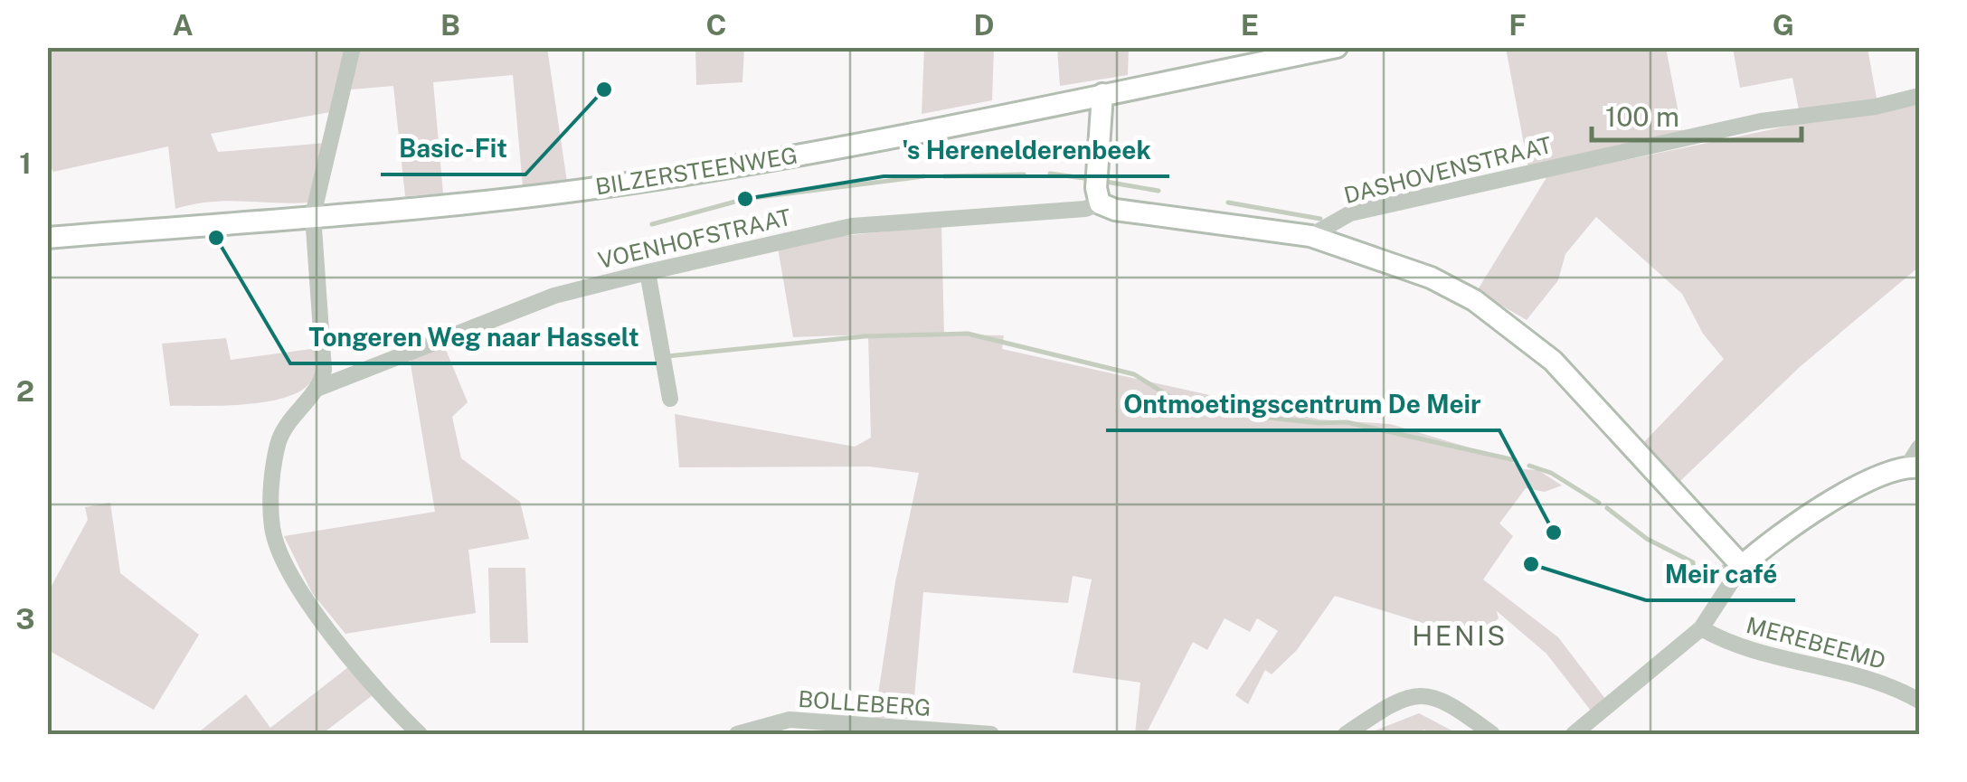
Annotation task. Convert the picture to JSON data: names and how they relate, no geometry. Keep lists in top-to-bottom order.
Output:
{
  "streets": {
    "main road": ["BILZERSTEENWEG"],
    "street": [
      "DASHOVENSTRAAT",
      "VOENHOFSTRAAT",
      "MEREBEEMD",
      "BOLLEBERG"
    ]
  },
  "districts": ["HENIS"],
  "places": [
    "Basic-Fit",
    "'s Herenelderenbeek",
    "Tongeren Weg naar Hasselt",
    "Ontmoetingscentrum De Meir",
    "Meir café"
  ],
  "scale_bar": "100 m",
  "grid": {
    "columns": [
      "A",
      "B",
      "C",
      "D",
      "E",
      "F",
      "G"
    ],
    "rows": ["1", "2", "3"]
  }
}
